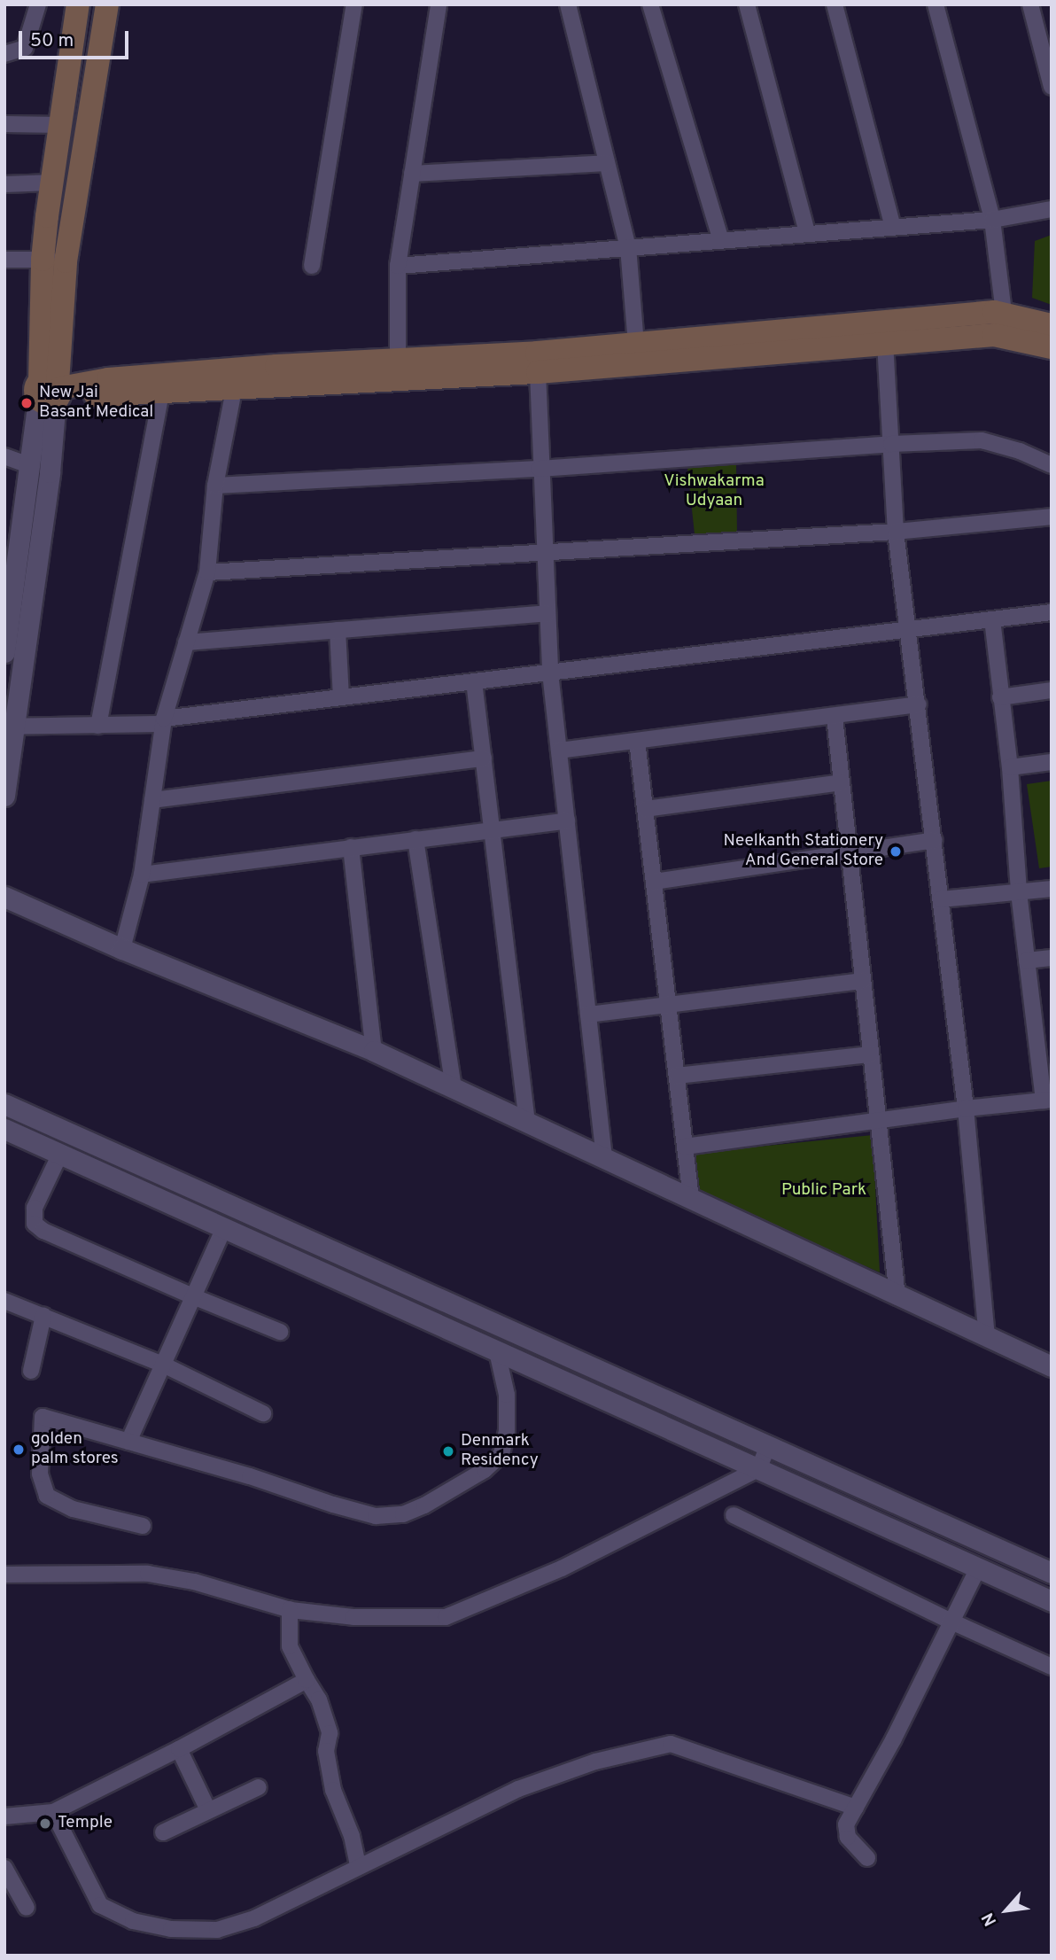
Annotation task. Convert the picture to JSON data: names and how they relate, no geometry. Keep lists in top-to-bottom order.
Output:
{
  "parks": ["Vishwakarma Udyaan", "Public Park"],
  "places": [
    "New Jai Basant Medical",
    "Neelkanth Stationery And General Store",
    "golden palm stores",
    "Denmark Residency",
    "Temple"
  ],
  "scale_bar": "50 m",
  "north": "bottom left"
}
